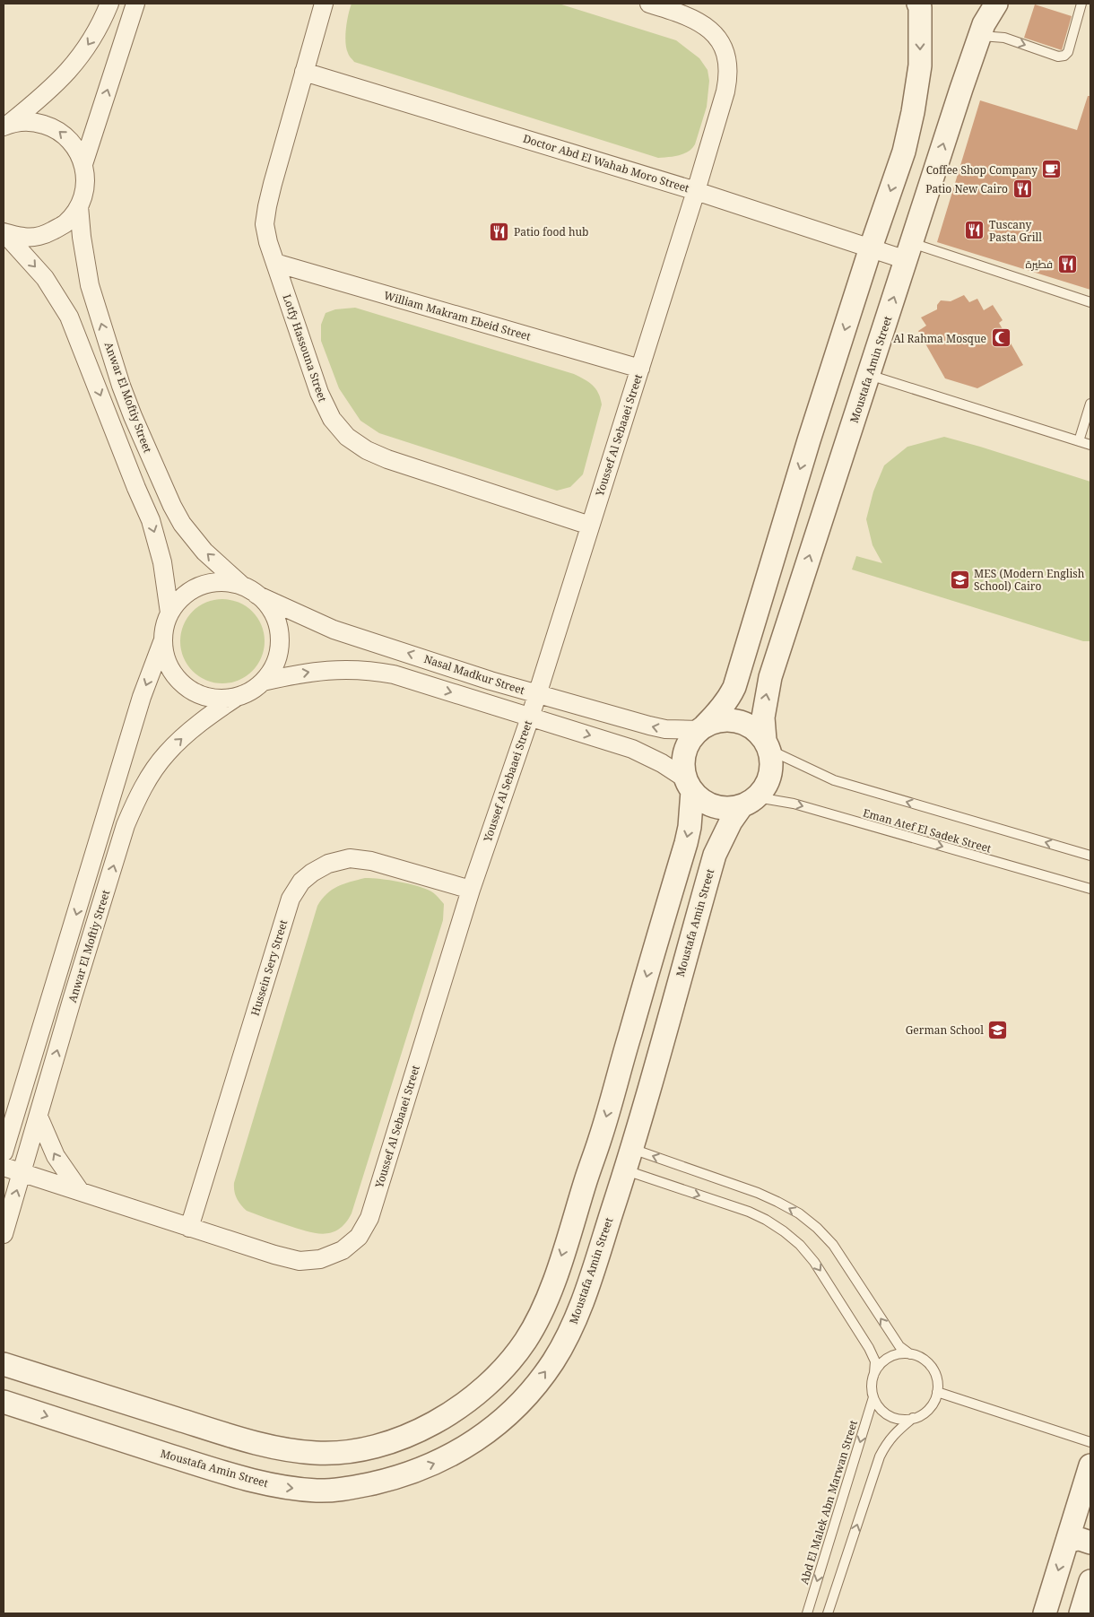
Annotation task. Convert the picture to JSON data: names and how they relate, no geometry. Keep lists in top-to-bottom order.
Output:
{
  "streets": {
    "street": [
      "Doctor Abd El Wahab Moro Street",
      "William Makram Ebeid Street",
      "Lotfy Hassouna Street",
      "Moustafa Amin Street",
      "Anwar El Moftiy Street",
      "Youssef Al Sebaaei Street",
      "Nasal Madkur Street",
      "Hussein Sery Street"
    ],
    "lane": ["Eman Atef El Sadek Street", "Abd El Malek Abn Marwan Street"]
  },
  "crossings": [
    ["Doctor Abd El Wahab Moro Street", "Lotfy Hassouna Street"],
    ["Doctor Abd El Wahab Moro Street", "Moustafa Amin Street"],
    ["Doctor Abd El Wahab Moro Street", "Youssef Al Sebaaei Street"],
    ["William Makram Ebeid Street", "Lotfy Hassouna Street"],
    ["William Makram Ebeid Street", "Youssef Al Sebaaei Street"],
    ["Lotfy Hassouna Street", "Youssef Al Sebaaei Street"],
    ["Moustafa Amin Street", "Nasal Madkur Street"],
    ["Moustafa Amin Street", "Eman Atef El Sadek Street"],
    ["Moustafa Amin Street", "Abd El Malek Abn Marwan Street"],
    ["Anwar El Moftiy Street", "Youssef Al Sebaaei Street"],
    ["Anwar El Moftiy Street", "Nasal Madkur Street"],
    ["Youssef Al Sebaaei Street", "Nasal Madkur Street"],
    ["Youssef Al Sebaaei Street", "Hussein Sery Street"],
    ["Nasal Madkur Street", "Eman Atef El Sadek Street"]
  ],
  "one_way": ["Abd El Malek Abn Marwan Street"],
  "places": {
    "cafe": ["Coffee Shop Company"],
    "restaurant": [
      "Patio New Cairo",
      "Tuscany Pasta Grill",
      "Patio food hub",
      "فطيرة"
    ],
    "mosque": ["Al Rahma Mosque"],
    "school or university": ["MES (Modern English School) Cairo", "German School"]
  }
}
